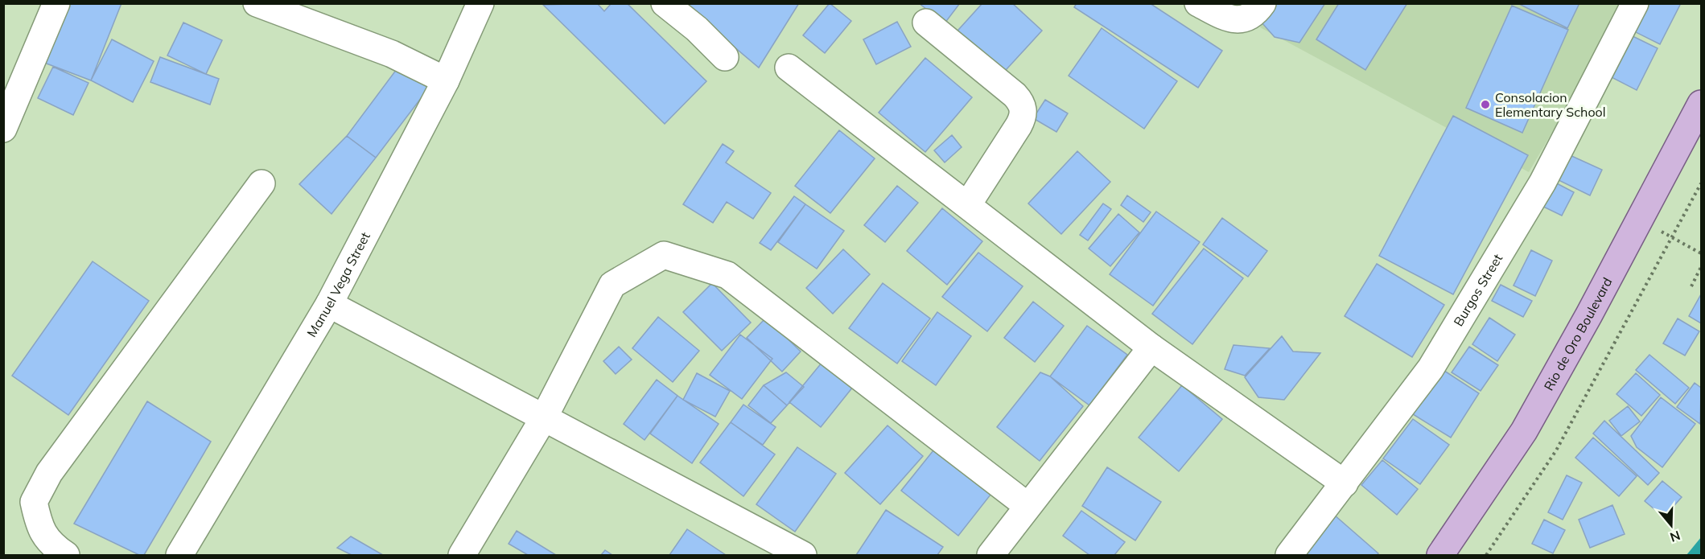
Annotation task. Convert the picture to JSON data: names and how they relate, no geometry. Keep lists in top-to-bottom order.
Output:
{
  "streets": {
    "main road": ["Rio de Oro Boulevard"],
    "street": ["Manuel Vega Street", "Burgos Street"]
  },
  "places": ["Consolacion Elementary School"],
  "north": "bottom"
}
